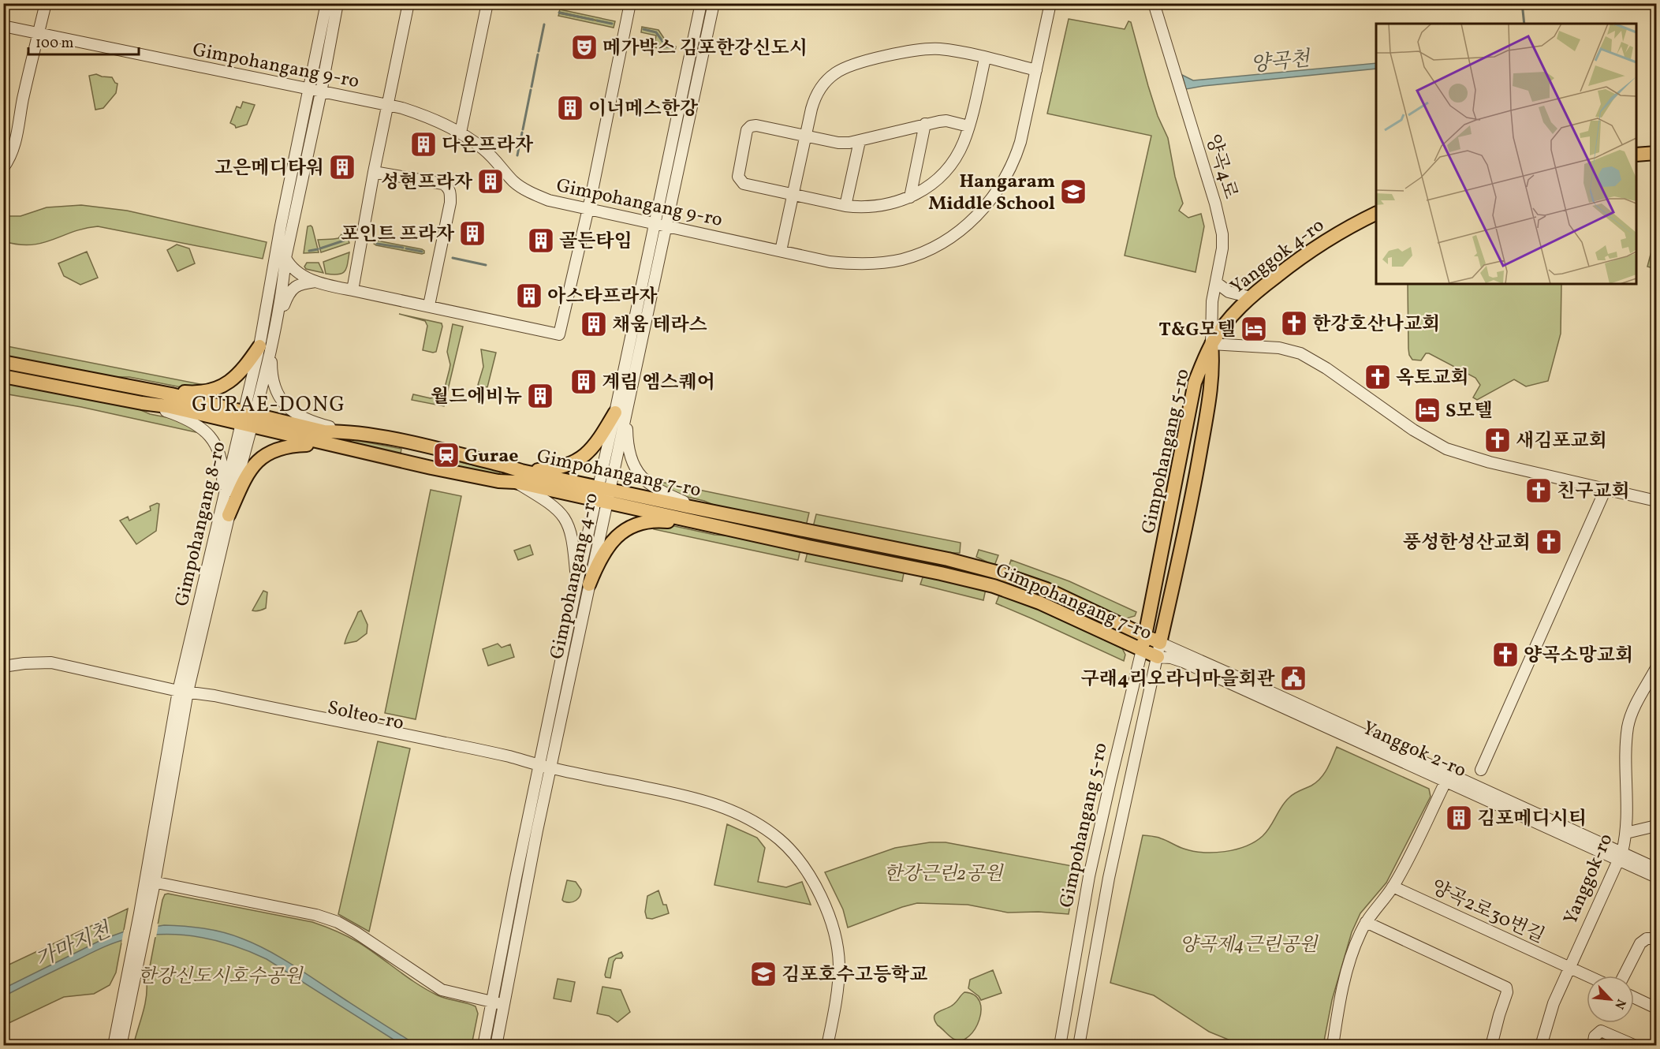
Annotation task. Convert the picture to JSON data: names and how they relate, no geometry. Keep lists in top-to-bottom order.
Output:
{
  "streets": {
    "main road": ["Yanggok 4-ro", "Gimpohangang 5-ro", "Gimpohangang 7-ro"],
    "street": [
      "Gimpohangang 9-ro",
      "양곡4로",
      "Gimpohangang 8-ro",
      "Gimpohangang 4-ro",
      "Solteo-ro",
      "Yanggok 2-ro",
      "Yanggok-ro",
      "양곡2로30번길"
    ]
  },
  "crossings": [
    ["Gimpohangang 9-ro", "Gimpohangang 8-ro"],
    ["Gimpohangang 9-ro", "Gimpohangang 4-ro"],
    ["양곡4로", "Yanggok 4-ro"],
    ["양곡4로", "Gimpohangang 5-ro"],
    ["Yanggok 4-ro", "Gimpohangang 5-ro"],
    ["Gimpohangang 5-ro", "Gimpohangang 7-ro"],
    ["Gimpohangang 5-ro", "Yanggok 2-ro"],
    ["Gimpohangang 7-ro", "Gimpohangang 8-ro"],
    ["Gimpohangang 7-ro", "Gimpohangang 4-ro"],
    ["Gimpohangang 7-ro", "Yanggok 2-ro"],
    ["Gimpohangang 8-ro", "Solteo-ro"],
    ["Gimpohangang 4-ro", "Solteo-ro"],
    ["Yanggok 2-ro", "Yanggok-ro"],
    ["Yanggok-ro", "양곡2로30번길"]
  ],
  "districts": ["GURAE-DONG"],
  "water": ["양곡천", "가마지천"],
  "parks": ["한강근린2공원", "양곡제4근린공원", "한강신도시호수공원"],
  "places": {
    "theatre": ["메가박스 김포한강신도시"],
    "building": [
      "이너메스한강",
      "다온프라자",
      "고은메디타워",
      "성현프라자",
      "포인트 프라자",
      "골든타임",
      "아스타프라자",
      "채움 테라스",
      "계림 엠스퀘어",
      "월드에비뉴",
      "김포메디시티"
    ],
    "school or university": ["Hangaram Middle School", "김포호수고등학교"],
    "church": [
      "한강호산나교회",
      "옥토교회",
      "새김포교회",
      "친구교회",
      "풍성한성산교회",
      "양곡소망교회"
    ],
    "hotel": ["T&G모텔", "S모텔"],
    "station": ["Gurae"],
    "public building": ["구래4리오라니마을회관"]
  },
  "scale_bar": "100 m",
  "north": "bottom right"
}
